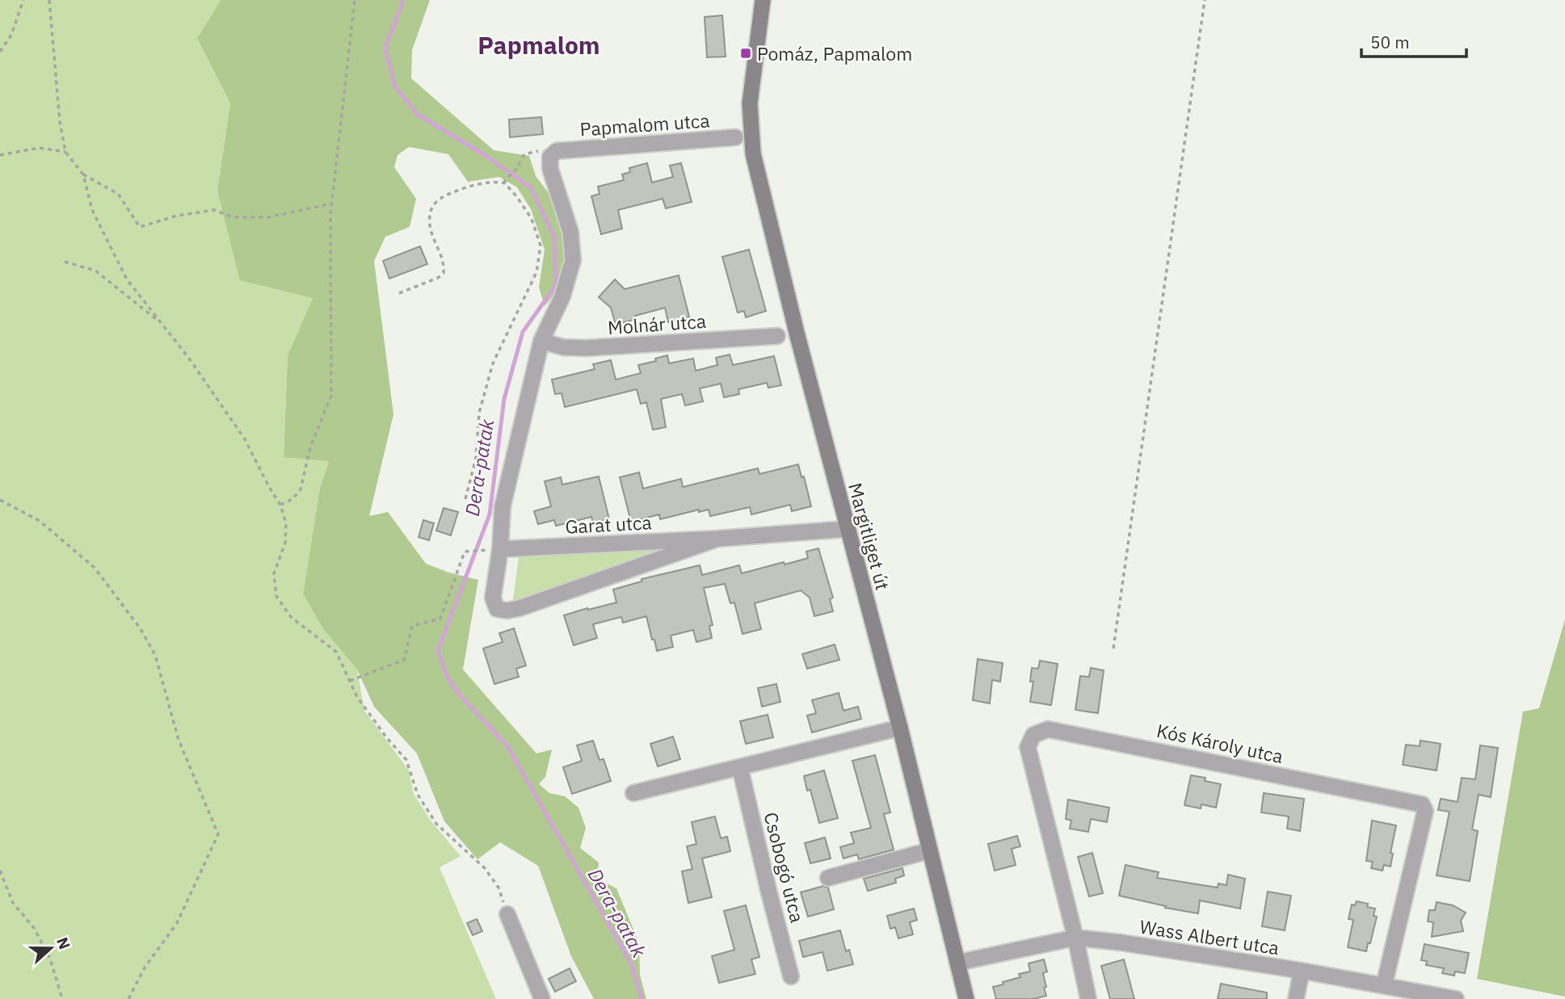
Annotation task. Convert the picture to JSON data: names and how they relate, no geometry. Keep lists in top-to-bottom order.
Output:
{
  "streets": {
    "main road": ["Margitliget út"],
    "street": [
      "Papmalom utca",
      "Molnár utca",
      "Garat utca",
      "Kós Károly utca",
      "Csobogó utca",
      "Wass Albert utca"
    ]
  },
  "crossings": [
    ["Garat utca", "Margitliget út"],
    ["Margitliget út", "Wass Albert utca"],
    ["Kós Károly utca", "Wass Albert utca"]
  ],
  "districts": ["Papmalom"],
  "water": ["Dera-patak"],
  "places": {
    "transit": ["Pomáz, Papmalom"]
  },
  "scale_bar": "50 m",
  "north": "right"
}
